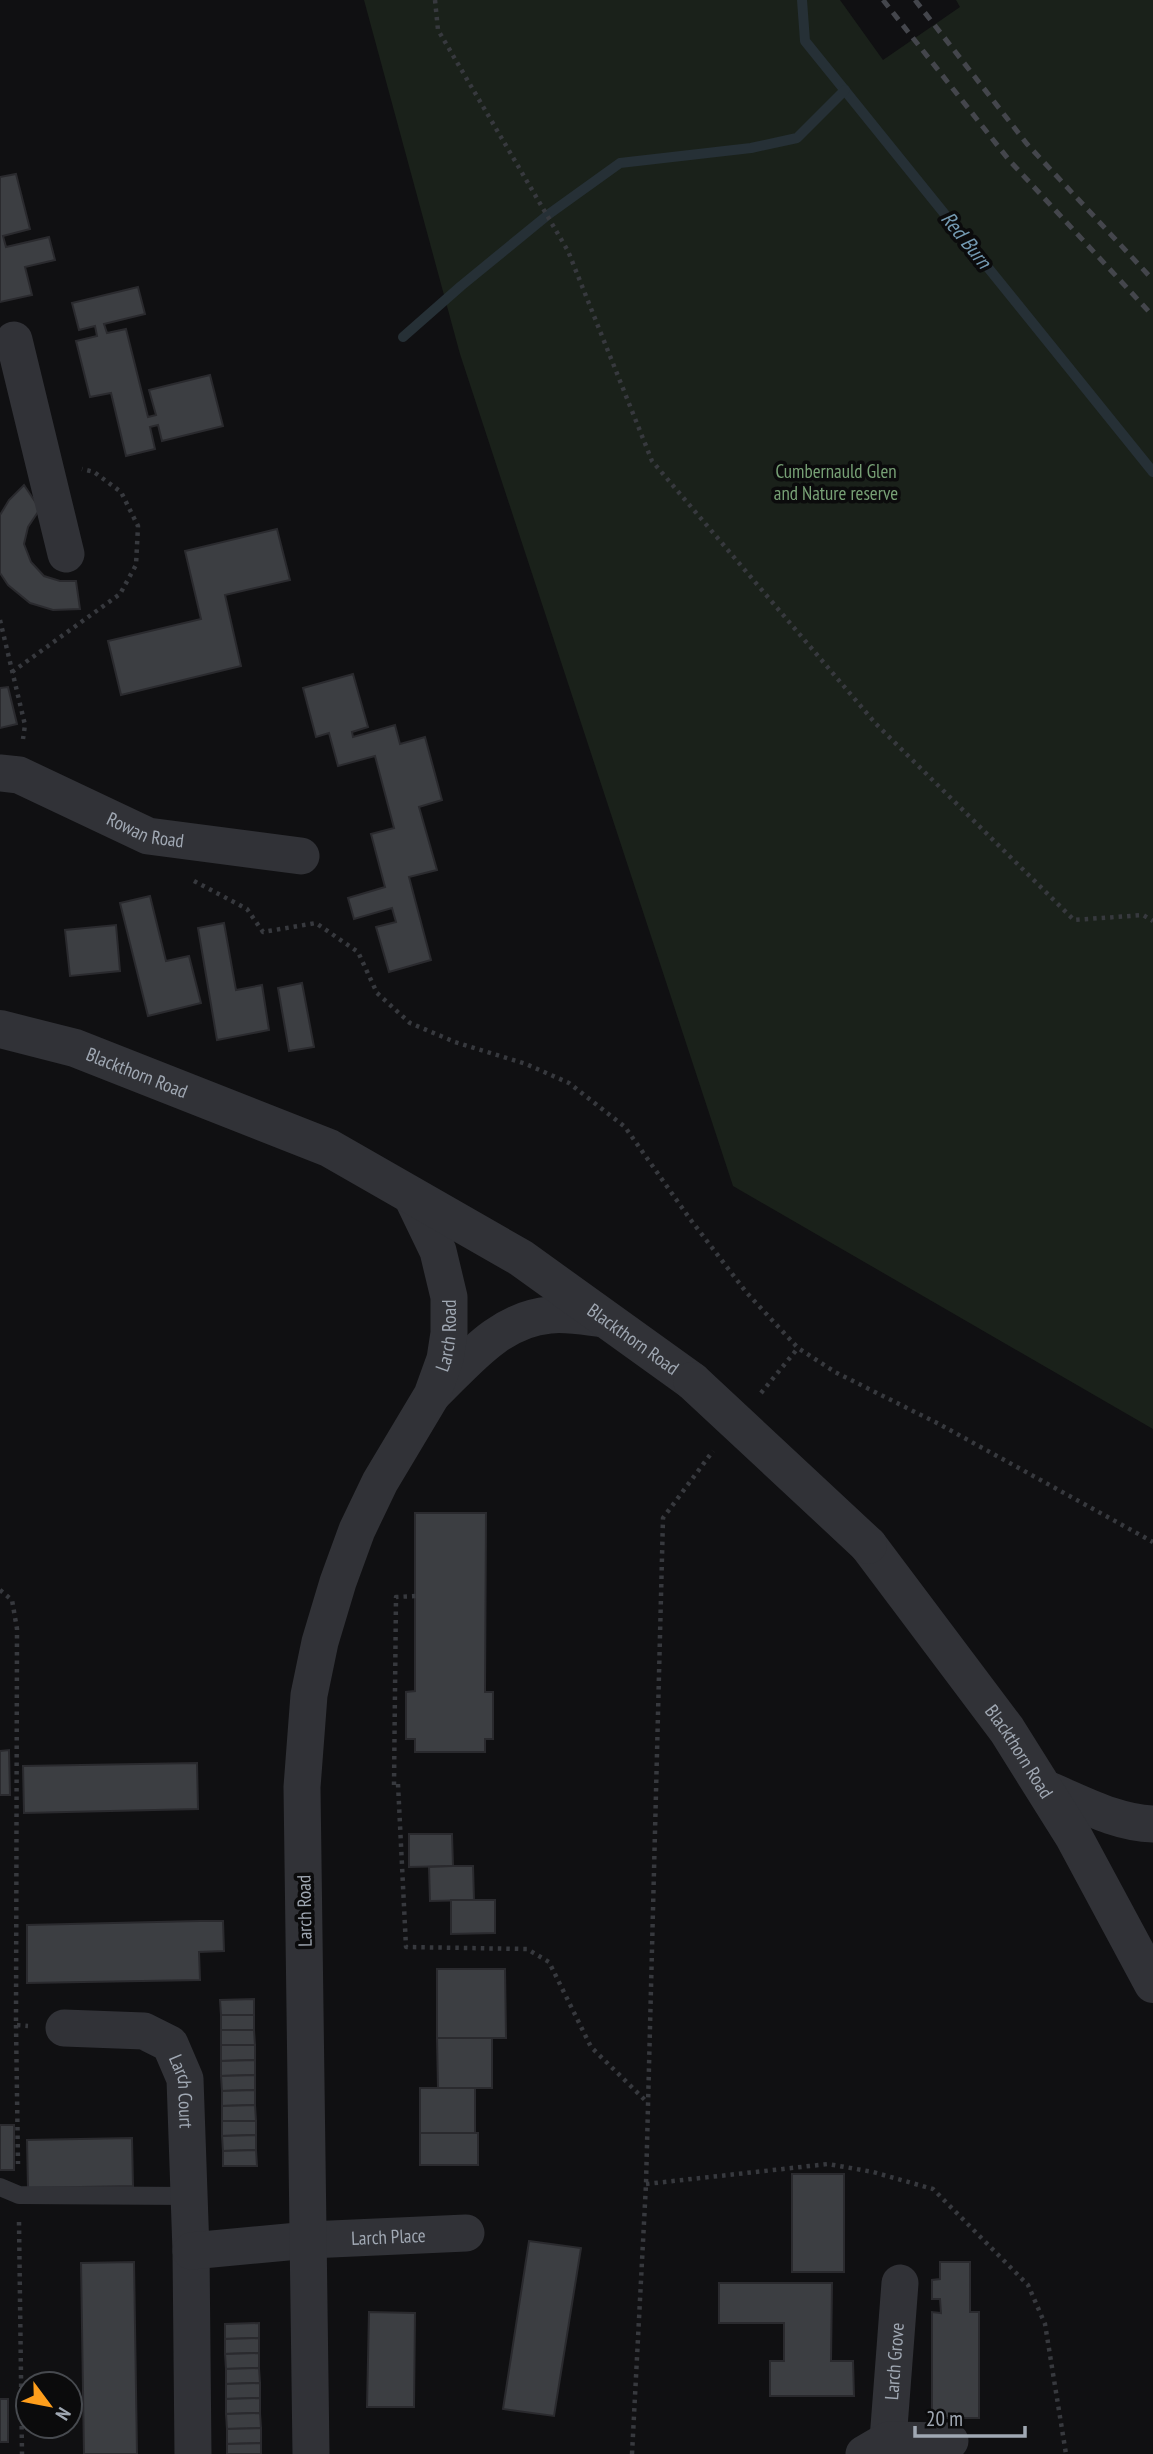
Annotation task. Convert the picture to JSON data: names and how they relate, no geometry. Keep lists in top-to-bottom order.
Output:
{
  "streets": {
    "street": [
      "Rowan Road",
      "Blackthorn Road",
      "Larch Road",
      "Larch Court",
      "Larch Place",
      "Larch Grove"
    ]
  },
  "crossings": [
    ["Blackthorn Road", "Larch Road"],
    ["Larch Road", "Larch Place"]
  ],
  "water": ["Red Burn"],
  "parks": ["Cumbernauld Glen and Nature reserve"],
  "scale_bar": "20 m",
  "north": "bottom right"
}
